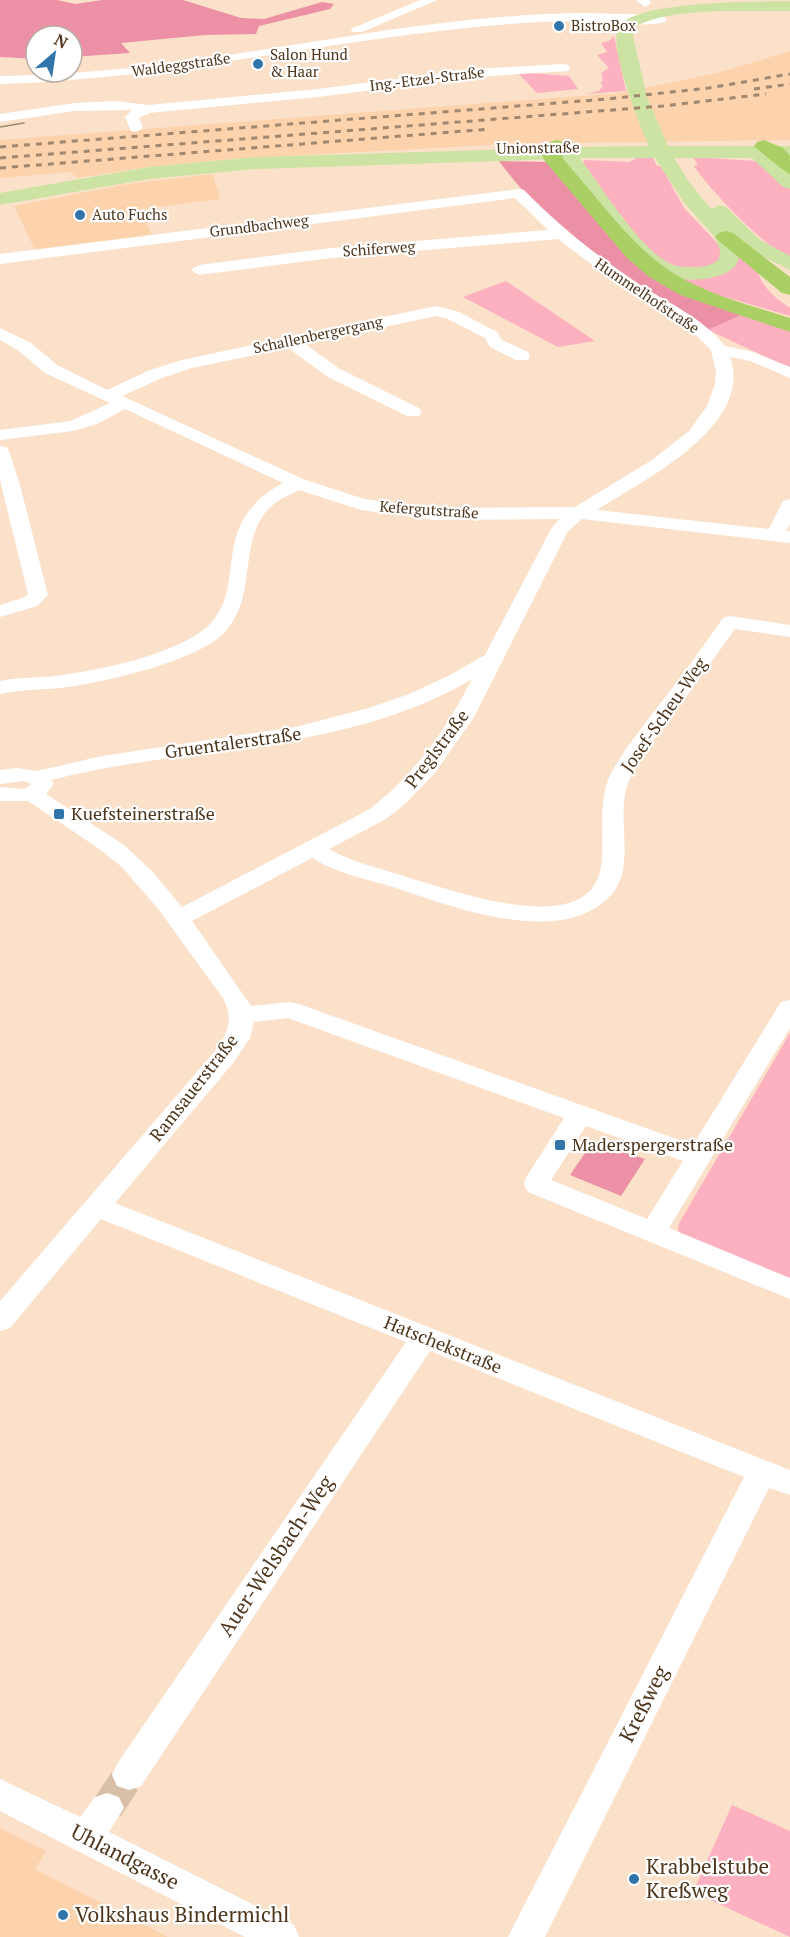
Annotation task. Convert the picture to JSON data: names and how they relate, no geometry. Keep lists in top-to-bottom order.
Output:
{
  "streets": {
    "main road": ["Waldeggstraße", "Unionstraße"],
    "street": [
      "Ing.-Etzel-Straße",
      "Grundbachweg",
      "Schiferweg",
      "Hummelhofstraße",
      "Schallenbergergang",
      "Kefergutstraße",
      "Josef-Scheu-Weg",
      "Gruentalerstraße",
      "Preglstraße",
      "Ramsauerstraße",
      "Hatschekstraße",
      "Auer-Welsbach-Weg",
      "Kreßweg",
      "Uhlandgasse"
    ]
  },
  "crossings": [
    ["Grundbachweg", "Hummelhofstraße"],
    ["Schiferweg", "Hummelhofstraße"],
    ["Hummelhofstraße", "Preglstraße"],
    ["Schallenbergergang", "Kefergutstraße"],
    ["Kefergutstraße", "Preglstraße"],
    ["Josef-Scheu-Weg", "Preglstraße"],
    ["Gruentalerstraße", "Preglstraße"],
    ["Ramsauerstraße", "Hatschekstraße"],
    ["Hatschekstraße", "Auer-Welsbach-Weg"],
    ["Hatschekstraße", "Kreßweg"]
  ],
  "places": {
    "other": [
      "BistroBox",
      "Salon Hund & Haar",
      "Auto Fuchs",
      "Krabbelstube Kreßweg",
      "Volkshaus Bindermichl"
    ],
    "transit": ["Kuefsteinerstraße", "Maderspergerstraße"]
  },
  "north": "top right"
}
